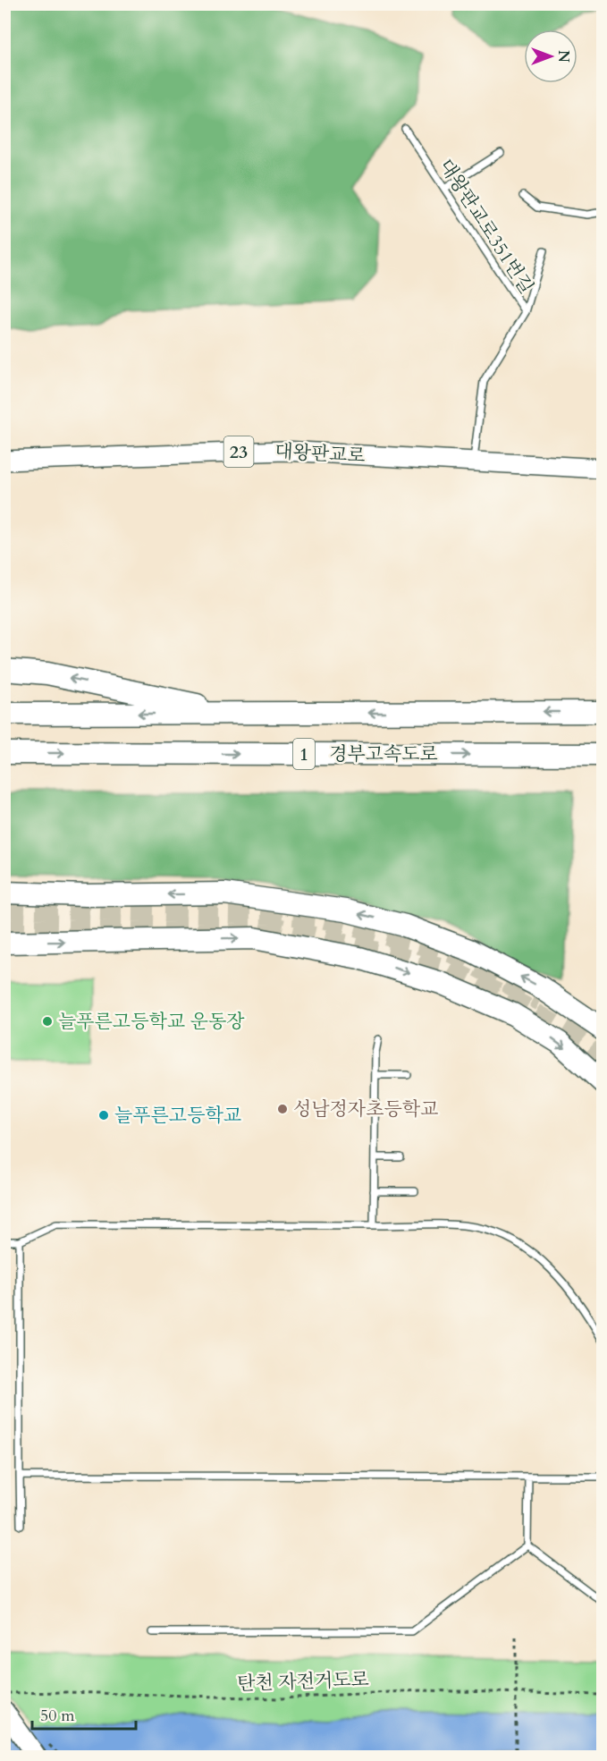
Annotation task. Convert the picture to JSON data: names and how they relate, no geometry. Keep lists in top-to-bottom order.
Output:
{
  "streets": {
    "highway": ["1", "경부고속도로"],
    "main road": ["23", "대왕판교로"],
    "lane": ["대왕판교로351번길"],
    "path": ["탄천 자전거도로"]
  },
  "crossings": [
    ["대왕판교로351번길", "대왕판교로"]
  ],
  "places": ["늘푸른고등학교 운동장", "성남정자초등학교", "늘푸른고등학교"],
  "scale_bar": "50 m",
  "north": "right"
}
